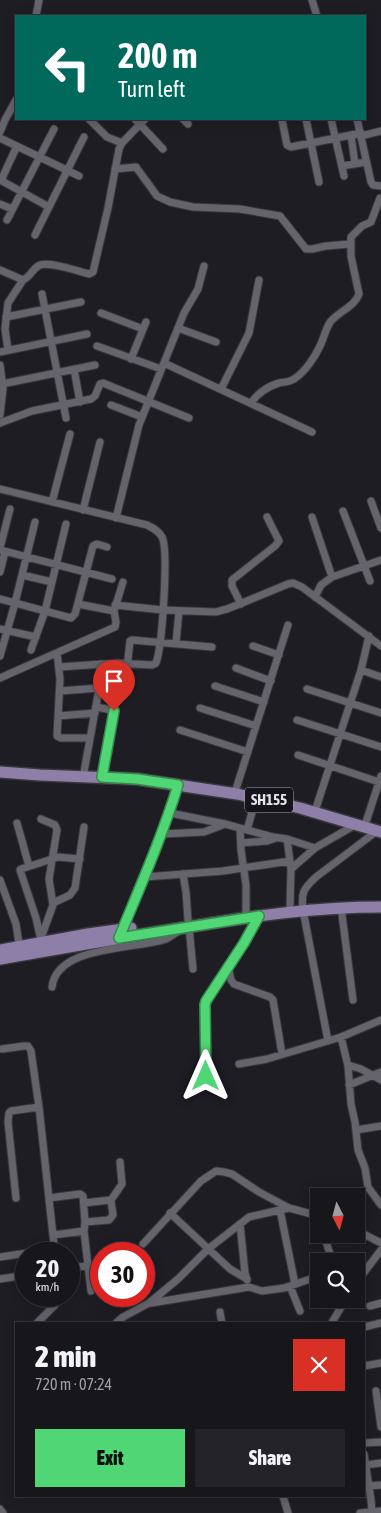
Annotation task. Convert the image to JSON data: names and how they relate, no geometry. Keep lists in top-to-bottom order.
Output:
{
  "streets": {
    "main road": ["SH155"]
  },
  "north": "bottom",
  "page": {
    "turn": ["200 m", "Turn left"],
    "speed": "20 km/h",
    "limit": "30",
    "heading": ["2 min", "720 m · 07:24"],
    "buttons": ["Exit", "Share"]
  }
}
